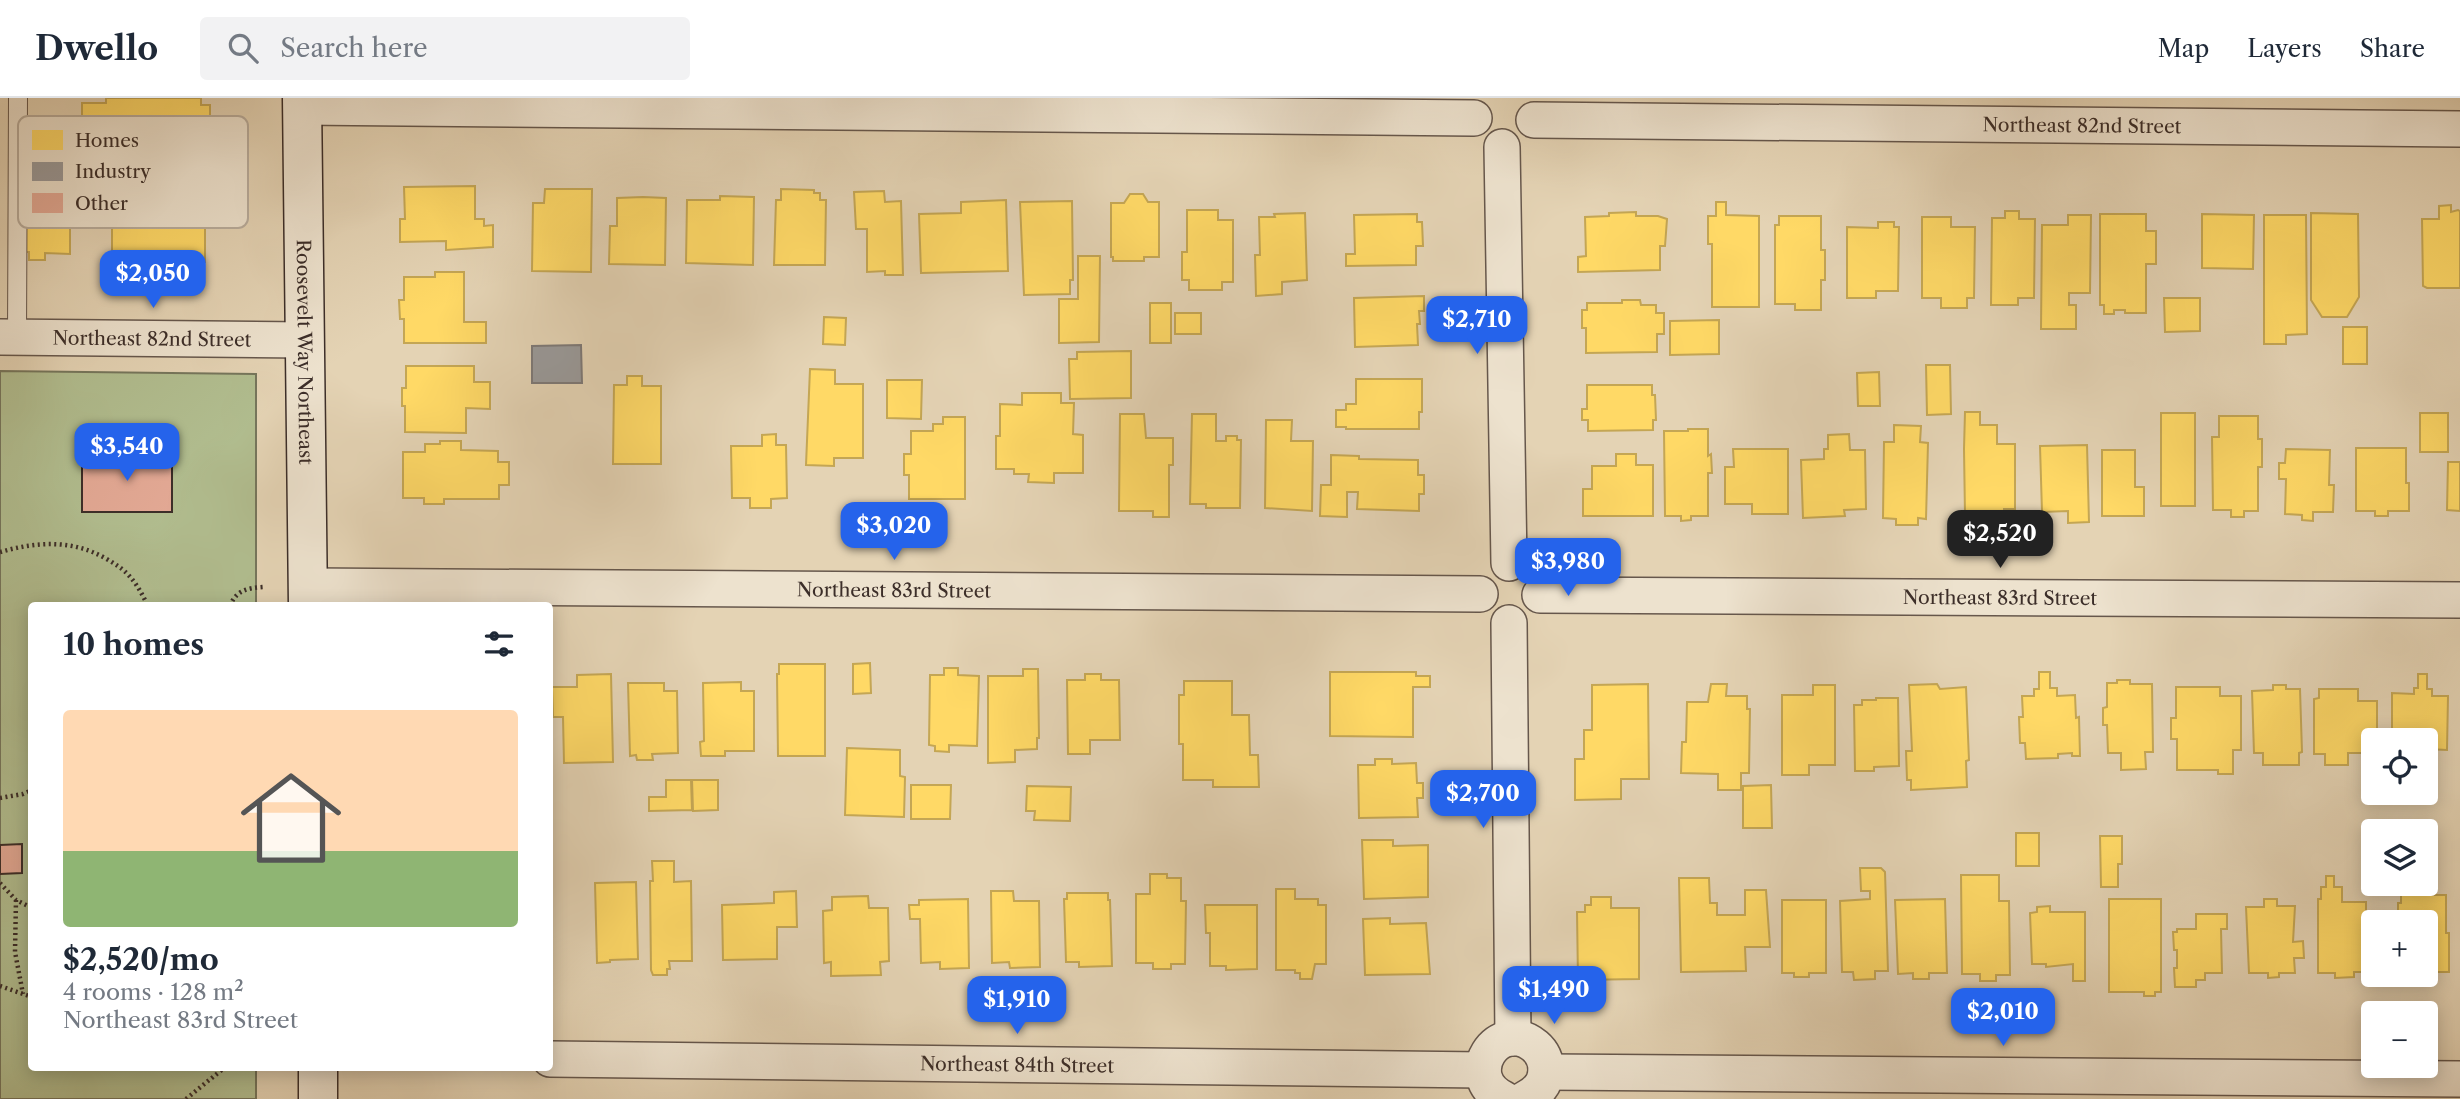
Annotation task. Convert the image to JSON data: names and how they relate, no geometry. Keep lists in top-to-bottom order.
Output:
{
  "streets": {
    "main road": ["Roosevelt Way Northeast"],
    "street": ["Northeast 82nd Street", "Northeast 83rd Street", "Northeast 84th Street"]
  },
  "crossings": [
    ["Northeast 82nd Street", "Roosevelt Way Northeast"],
    ["Roosevelt Way Northeast", "Northeast 83rd Street"]
  ],
  "legend": ["Homes", "Industry", "Other"],
  "page": {
    "header": "Dwello",
    "search": "Search here",
    "nav": ["Map", "Layers", "Share"],
    "price": [
      "$2,050",
      "$2,710",
      "$3,540",
      "$3,020",
      "$2,520",
      "$3,980",
      "$2,700",
      "$1,490",
      "$1,910",
      "$2,010"
    ],
    "heading": "10 homes",
    "list": [
      {
        "name": "$2,520/mo",
        "note": "4 rooms · 128 m² · Northeast 83rd Street"
      }
    ],
    "map_buttons": ["+", "−"]
  }
}
